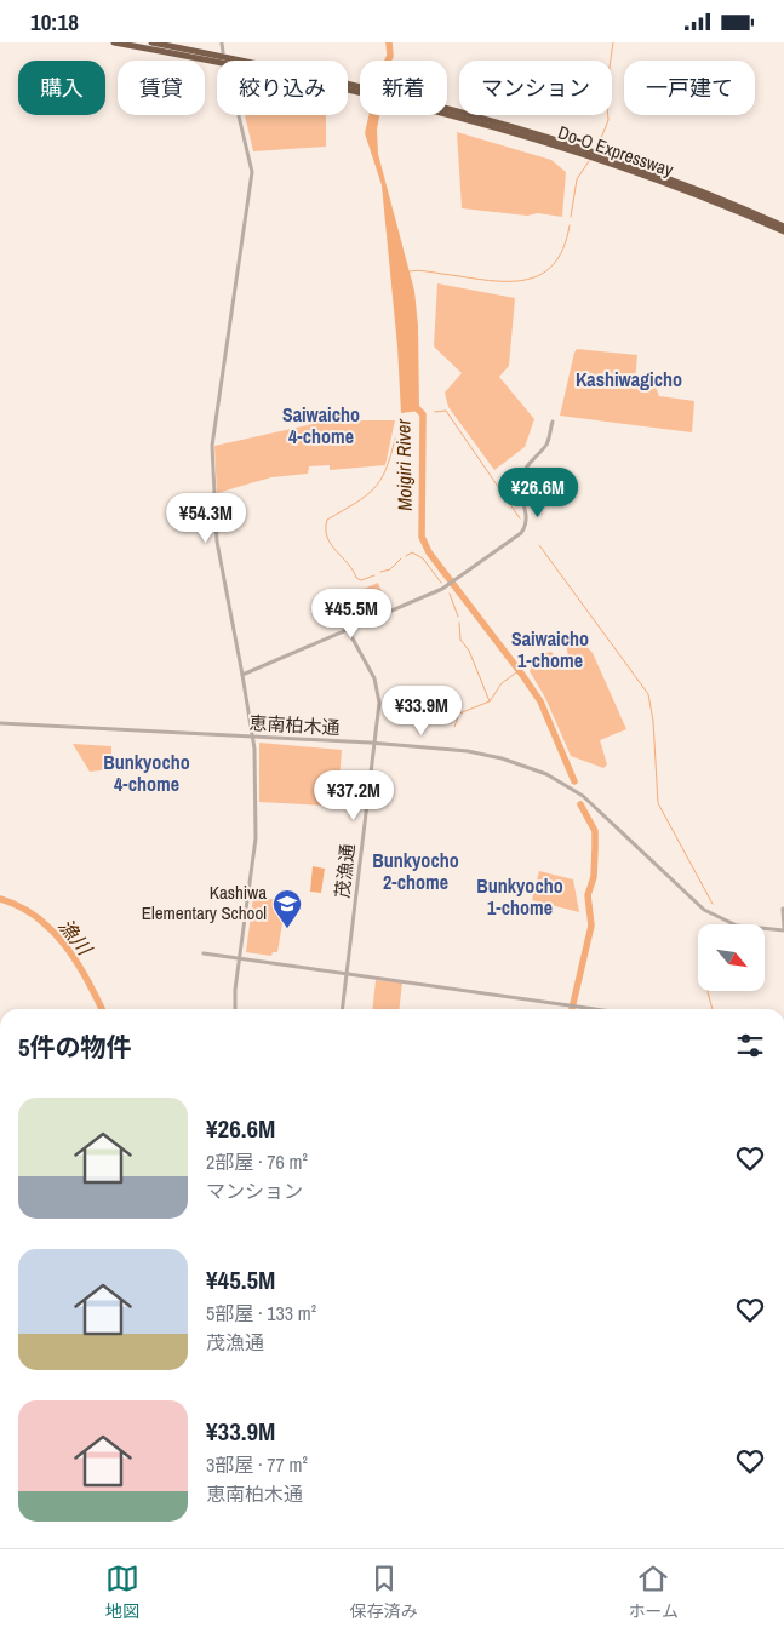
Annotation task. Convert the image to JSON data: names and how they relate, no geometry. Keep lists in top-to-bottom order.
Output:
{
  "streets": {
    "highway": ["Do-O Expressway"],
    "street": ["恵南柏木通", "茂漁通"]
  },
  "crossings": [
    ["恵南柏木通", "茂漁通"]
  ],
  "districts": [
    "Kashiwagicho",
    "Saiwaicho 4-chome",
    "Saiwaicho 1-chome",
    "Bunkyocho 4-chome",
    "Bunkyocho 2-chome",
    "Bunkyocho 1-chome"
  ],
  "water": ["Moigiri River", "漁川"],
  "places": {
    "school or university": ["Kashiwa Elementary School"]
  },
  "north": "bottom right",
  "page": {
    "status": "10:18",
    "chip": [
      "購入",
      "賃貸",
      "絞り込み",
      "新着",
      "マンション",
      "一戸建て"
    ],
    "price": [
      "¥26.6M",
      "¥54.3M",
      "¥45.5M",
      "¥33.9M",
      "¥37.2M"
    ],
    "heading": "5件の物件",
    "list": [
      {
        "name": "¥26.6M",
        "note": "2部屋 · 76 m² · マンション"
      },
      {
        "name": "¥45.5M",
        "note": "5部屋 · 133 m² · 茂漁通"
      },
      {
        "name": "¥33.9M",
        "note": "3部屋 · 77 m² · 恵南柏木通"
      }
    ],
    "tabs": ["地図", "保存済み", "ホーム"]
  }
}
